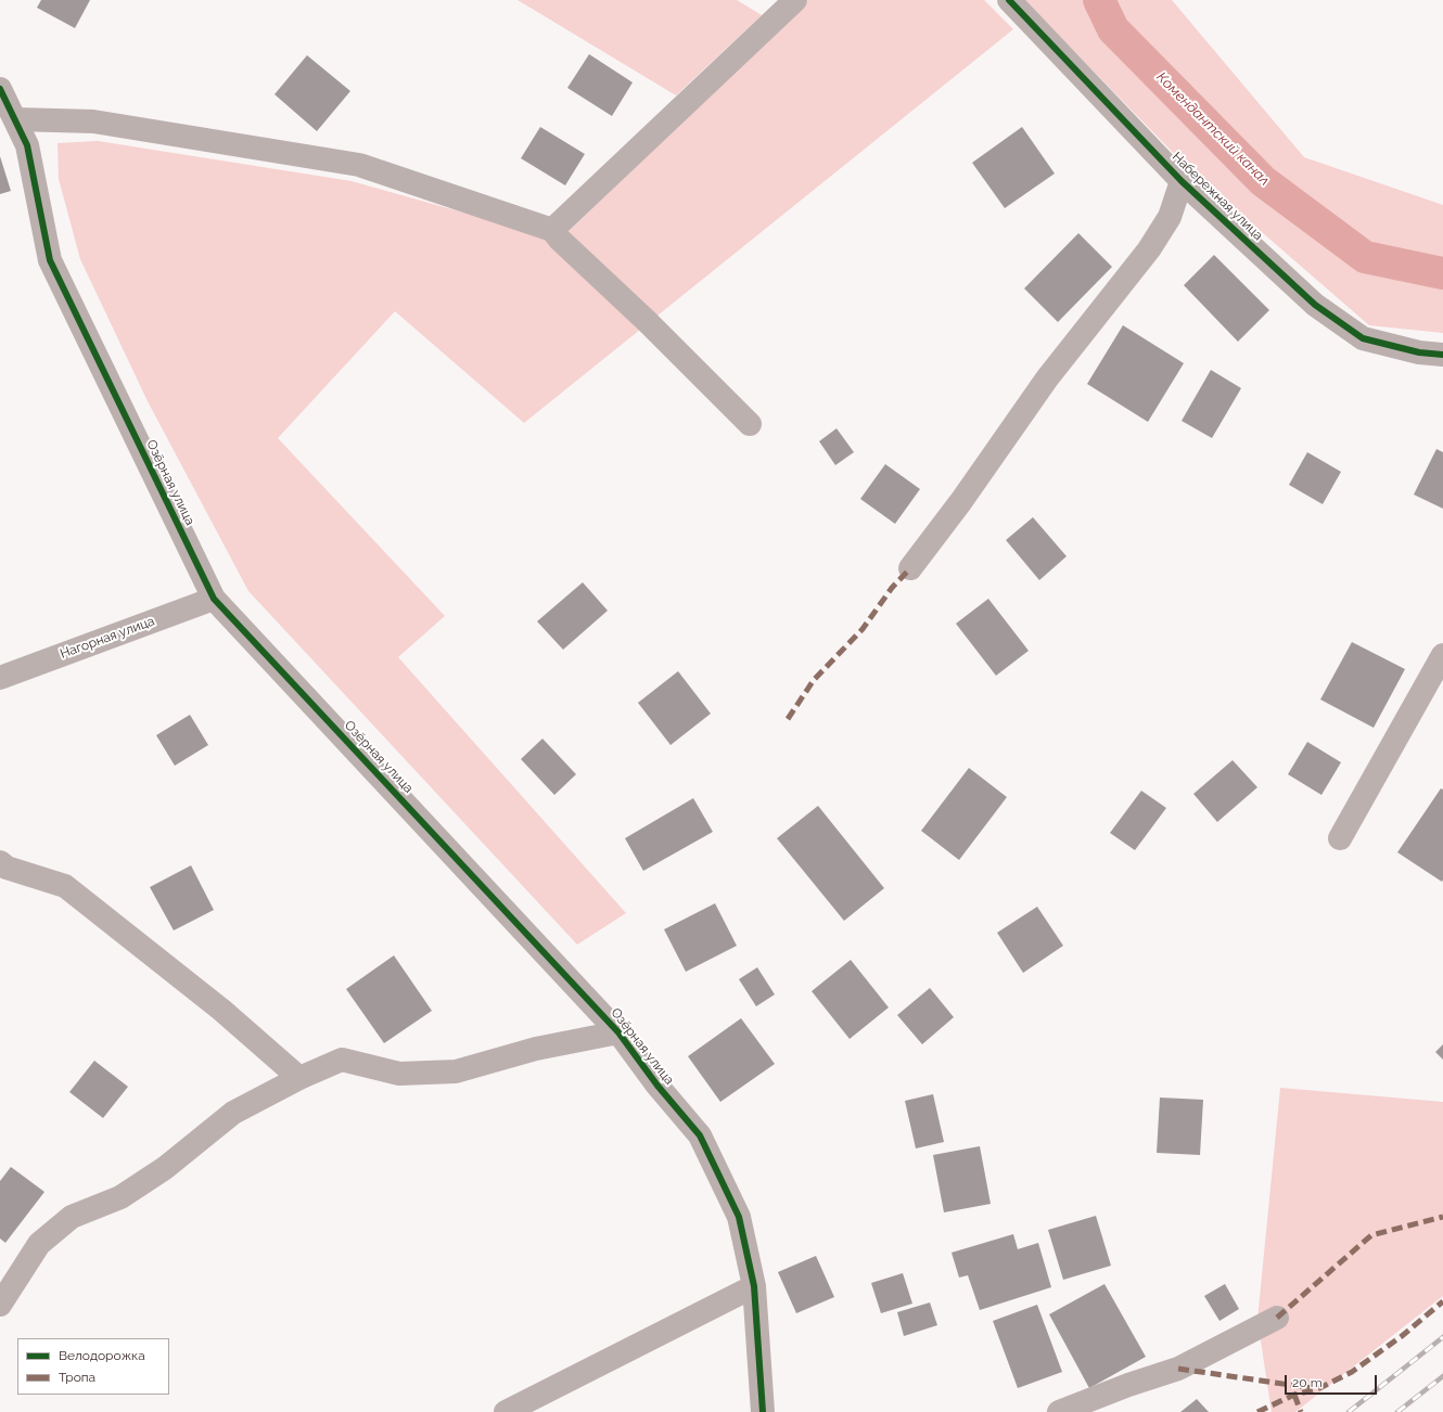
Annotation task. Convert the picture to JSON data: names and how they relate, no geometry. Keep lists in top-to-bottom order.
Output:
{
  "streets": {
    "street": ["Набережная улица", "Озёрная улица", "Нагорная улица"]
  },
  "crossings": [
    ["Озёрная улица", "Нагорная улица"]
  ],
  "water": ["Комендантский канал"],
  "legend": ["Велодорожка", "Тропа"],
  "scale_bar": "20 m"
}
